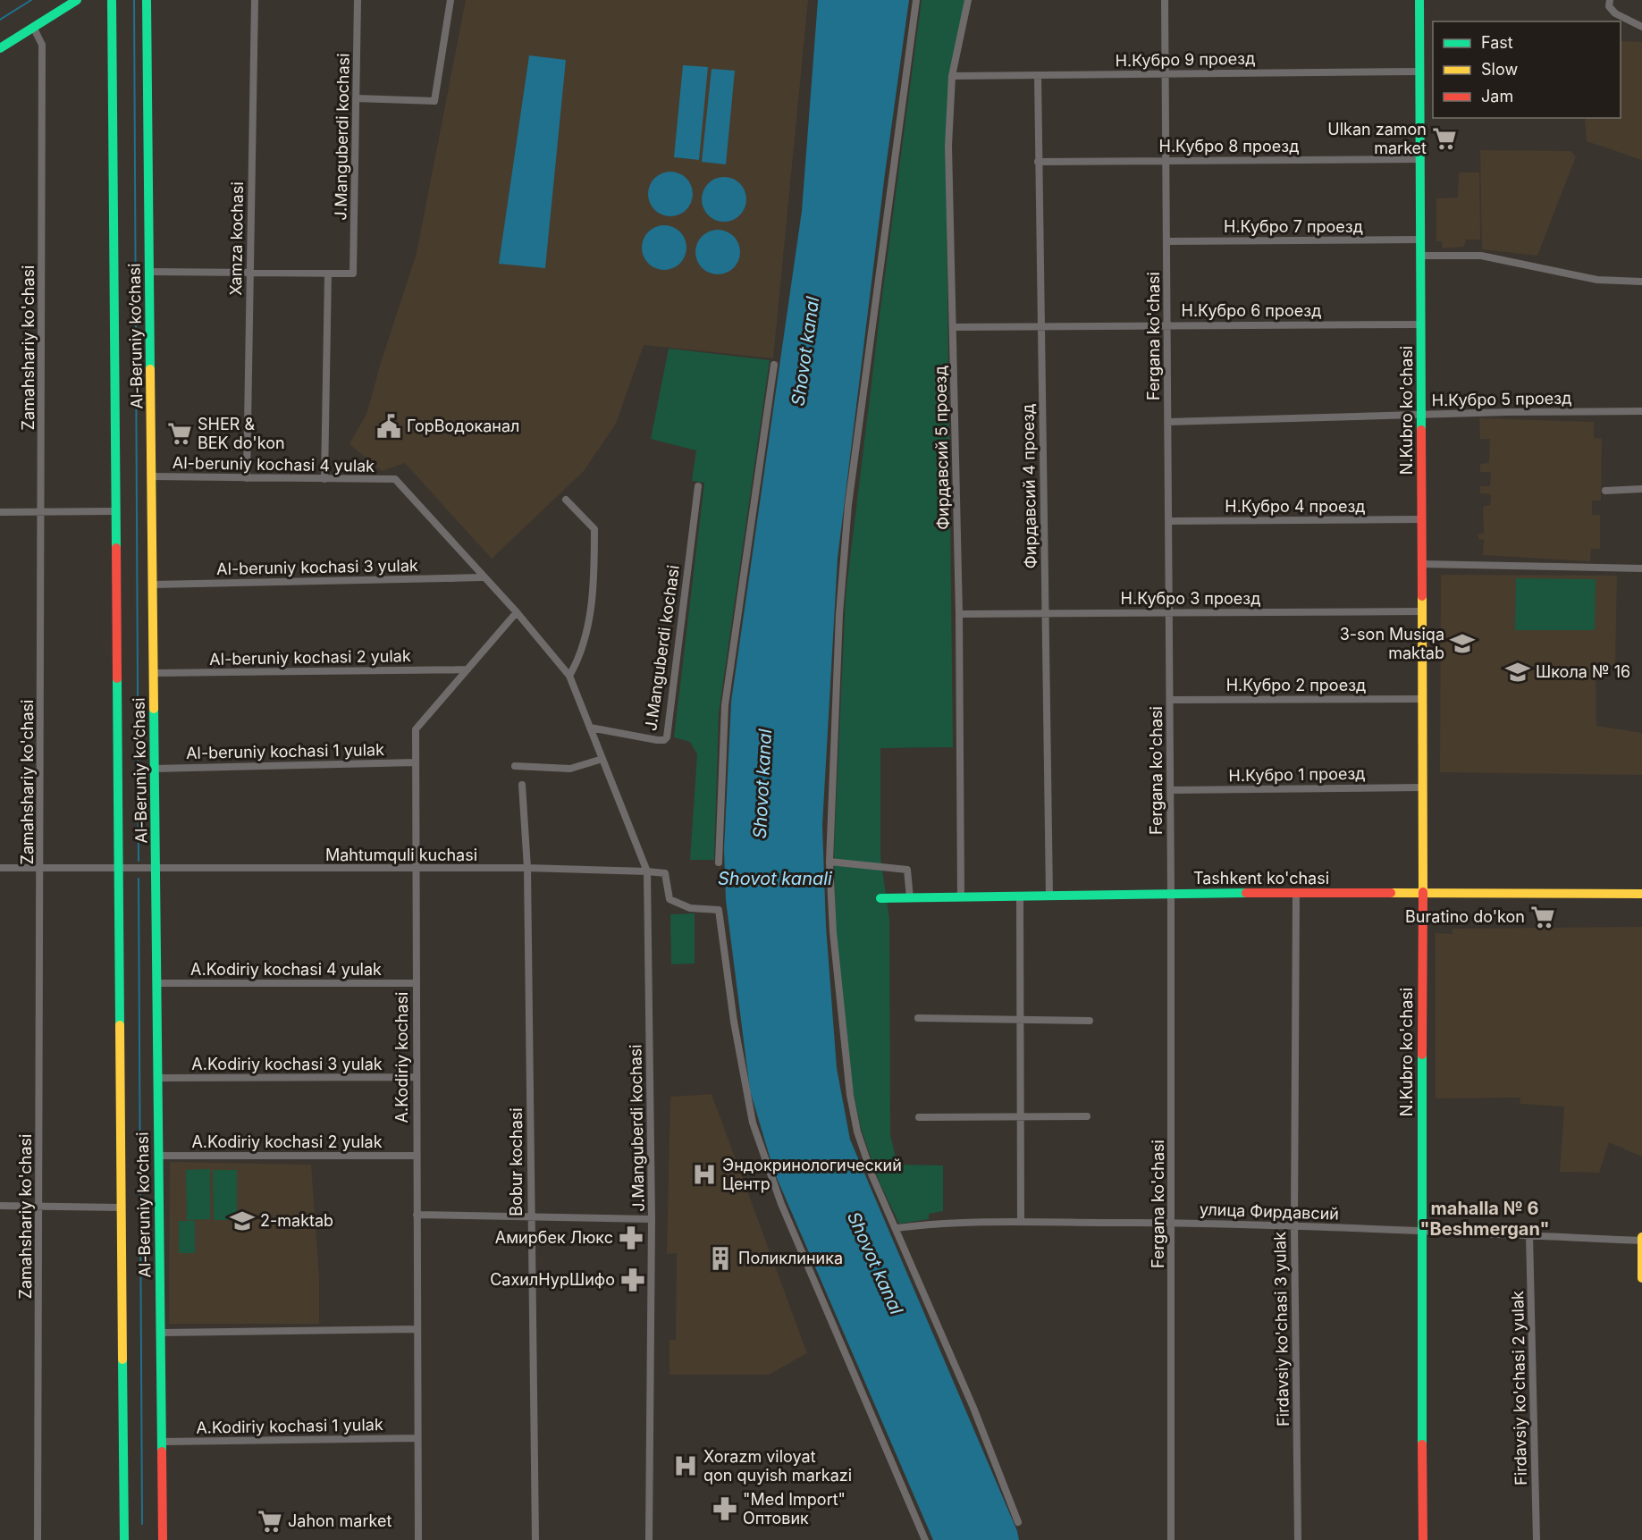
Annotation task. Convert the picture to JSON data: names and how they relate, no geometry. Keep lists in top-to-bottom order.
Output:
{
  "streets": {
    "main road": ["Al-Beruniy ko’chasi", "N.Kubro ko'chasi", "Tashkent ko'chasi"],
    "street": [
      "Н.Кубро 9 проезд",
      "J.Manguberdi kochasi",
      "Н.Кубро 8 проезд",
      "Н.Кубро 7 проезд",
      "Xamza kochasi",
      "Н.Кубро 6 проезд",
      "Fergana ko'chasi",
      "Zamahshariy ko'chasi",
      "Н.Кубро 5 проезд",
      "Фирдавсий 5 проезд",
      "Al-beruniy kochasi 4 yulak",
      "Фирдавсий 4 проезд",
      "Н.Кубро 4 проезд",
      "Al-beruniy kochasi 3 yulak",
      "Н.Кубро 3 проезд",
      "Al-beruniy kochasi 2 yulak",
      "Н.Кубро 2 проезд",
      "Al-beruniy kochasi 1 yulak",
      "Н.Кубро 1 проезд",
      "Mahtumquli kuchasi",
      "A.Kodiriy kochasi 4 yulak",
      "A.Kodiriy kochasi",
      "A.Kodiriy kochasi 3 yulak",
      "A.Kodiriy kochasi 2 yulak",
      "Bobur kochasi",
      "улица Фирдавсий",
      "Firdavsiy ko'chasi 3 yulak",
      "Firdavsiy ko'chasi 2 yulak",
      "A.Kodiriy kochasi 1 yulak"
    ]
  },
  "crossings": [
    ["Н.Кубро 9 проезд", "Fergana ko'chasi"],
    ["Н.Кубро 9 проезд", "N.Kubro ko'chasi"],
    ["Н.Кубро 9 проезд", "Фирдавсий 5 проезд"],
    ["Н.Кубро 9 проезд", "Фирдавсий 4 проезд"],
    ["J.Manguberdi kochasi", "Al-beruniy kochasi 4 yulak"],
    ["J.Manguberdi kochasi", "Al-beruniy kochasi 3 yulak"],
    ["J.Manguberdi kochasi", "Mahtumquli kuchasi"],
    ["J.Manguberdi kochasi", "A.Kodiriy kochasi"],
    ["Н.Кубро 8 проезд", "Fergana ko'chasi"],
    ["Н.Кубро 8 проезд", "N.Kubro ko'chasi"],
    ["Н.Кубро 8 проезд", "Фирдавсий 4 проезд"],
    ["Н.Кубро 7 проезд", "Fergana ko'chasi"],
    ["Н.Кубро 7 проезд", "N.Kubro ko'chasi"],
    ["Xamza kochasi", "Al-beruniy kochasi 4 yulak"],
    ["Н.Кубро 6 проезд", "Fergana ko'chasi"],
    ["Н.Кубро 6 проезд", "N.Kubro ko'chasi"],
    ["Н.Кубро 6 проезд", "Фирдавсий 5 проезд"],
    ["Н.Кубро 6 проезд", "Фирдавсий 4 проезд"],
    ["Al-Beruniy ko’chasi", "Al-beruniy kochasi 4 yulak"],
    ["Al-Beruniy ko’chasi", "Al-beruniy kochasi 3 yulak"],
    ["Al-Beruniy ko’chasi", "Al-beruniy kochasi 2 yulak"],
    ["Al-Beruniy ko’chasi", "Al-beruniy kochasi 1 yulak"],
    ["Al-Beruniy ko’chasi", "Mahtumquli kuchasi"],
    ["Al-Beruniy ko’chasi", "A.Kodiriy kochasi 4 yulak"],
    ["Al-Beruniy ko’chasi", "A.Kodiriy kochasi 3 yulak"],
    ["Al-Beruniy ko’chasi", "A.Kodiriy kochasi 2 yulak"],
    ["Al-Beruniy ko’chasi", "A.Kodiriy kochasi 1 yulak"],
    ["Fergana ko'chasi", "Н.Кубро 5 проезд"],
    ["Fergana ko'chasi", "Н.Кубро 4 проезд"],
    ["Fergana ko'chasi", "Н.Кубро 3 проезд"],
    ["Fergana ko'chasi", "Н.Кубро 2 проезд"],
    ["Fergana ko'chasi", "Н.Кубро 1 проезд"],
    ["Fergana ko'chasi", "Tashkent ko'chasi"],
    ["Fergana ko'chasi", "улица Фирдавсий"],
    ["Zamahshariy ko'chasi", "Mahtumquli kuchasi"],
    ["Н.Кубро 5 проезд", "N.Kubro ko'chasi"],
    ["N.Kubro ko'chasi", "Н.Кубро 4 проезд"],
    ["N.Kubro ko'chasi", "Н.Кубро 3 проезд"],
    ["N.Kubro ko'chasi", "Н.Кубро 2 проезд"],
    ["N.Kubro ko'chasi", "Н.Кубро 1 проезд"],
    ["N.Kubro ko'chasi", "Tashkent ko'chasi"],
    ["N.Kubro ko'chasi", "улица Фирдавсий"],
    ["Фирдавсий 5 проезд", "Н.Кубро 3 проезд"],
    ["Фирдавсий 5 проезд", "Tashkent ko'chasi"],
    ["Фирдавсий 4 проезд", "Н.Кубро 3 проезд"],
    ["Фирдавсий 4 проезд", "Tashkent ko'chasi"],
    ["Al-beruniy kochasi 2 yulak", "A.Kodiriy kochasi"],
    ["Al-beruniy kochasi 1 yulak", "A.Kodiriy kochasi"],
    ["Mahtumquli kuchasi", "A.Kodiriy kochasi"],
    ["Mahtumquli kuchasi", "Bobur kochasi"],
    ["Tashkent ko'chasi", "Firdavsiy ko'chasi 3 yulak"],
    ["A.Kodiriy kochasi 4 yulak", "A.Kodiriy kochasi"],
    ["A.Kodiriy kochasi", "A.Kodiriy kochasi 3 yulak"],
    ["A.Kodiriy kochasi", "A.Kodiriy kochasi 2 yulak"],
    ["A.Kodiriy kochasi", "A.Kodiriy kochasi 1 yulak"],
    ["улица Фирдавсий", "Firdavsiy ko'chasi 3 yulak"],
    ["улица Фирдавсий", "Firdavsiy ko'chasi 2 yulak"]
  ],
  "districts": ["mahalla № 6 \"Beshmergan\""],
  "water": ["Shovot kanal", "Shovot kanali"],
  "places": {
    "supermarket": [
      "Ulkan zamon market",
      "SHER & BEK do'kon",
      "Buratino do'kon",
      "Jahon market"
    ],
    "public building": ["ГорВодоканал"],
    "school or university": ["3-son Musiqa maktab", "Школа № 16", "2-maktab"],
    "hospital": ["Эндокринологический Центр", "Xorazm viloyat qon quyish markazi"],
    "pharmacy": ["Амирбек Люкс", "СахилНурШифо", "\"Med Import\" Оптовик"],
    "building": ["Поликлиника"]
  },
  "legend": ["Fast", "Slow", "Jam"]
}
